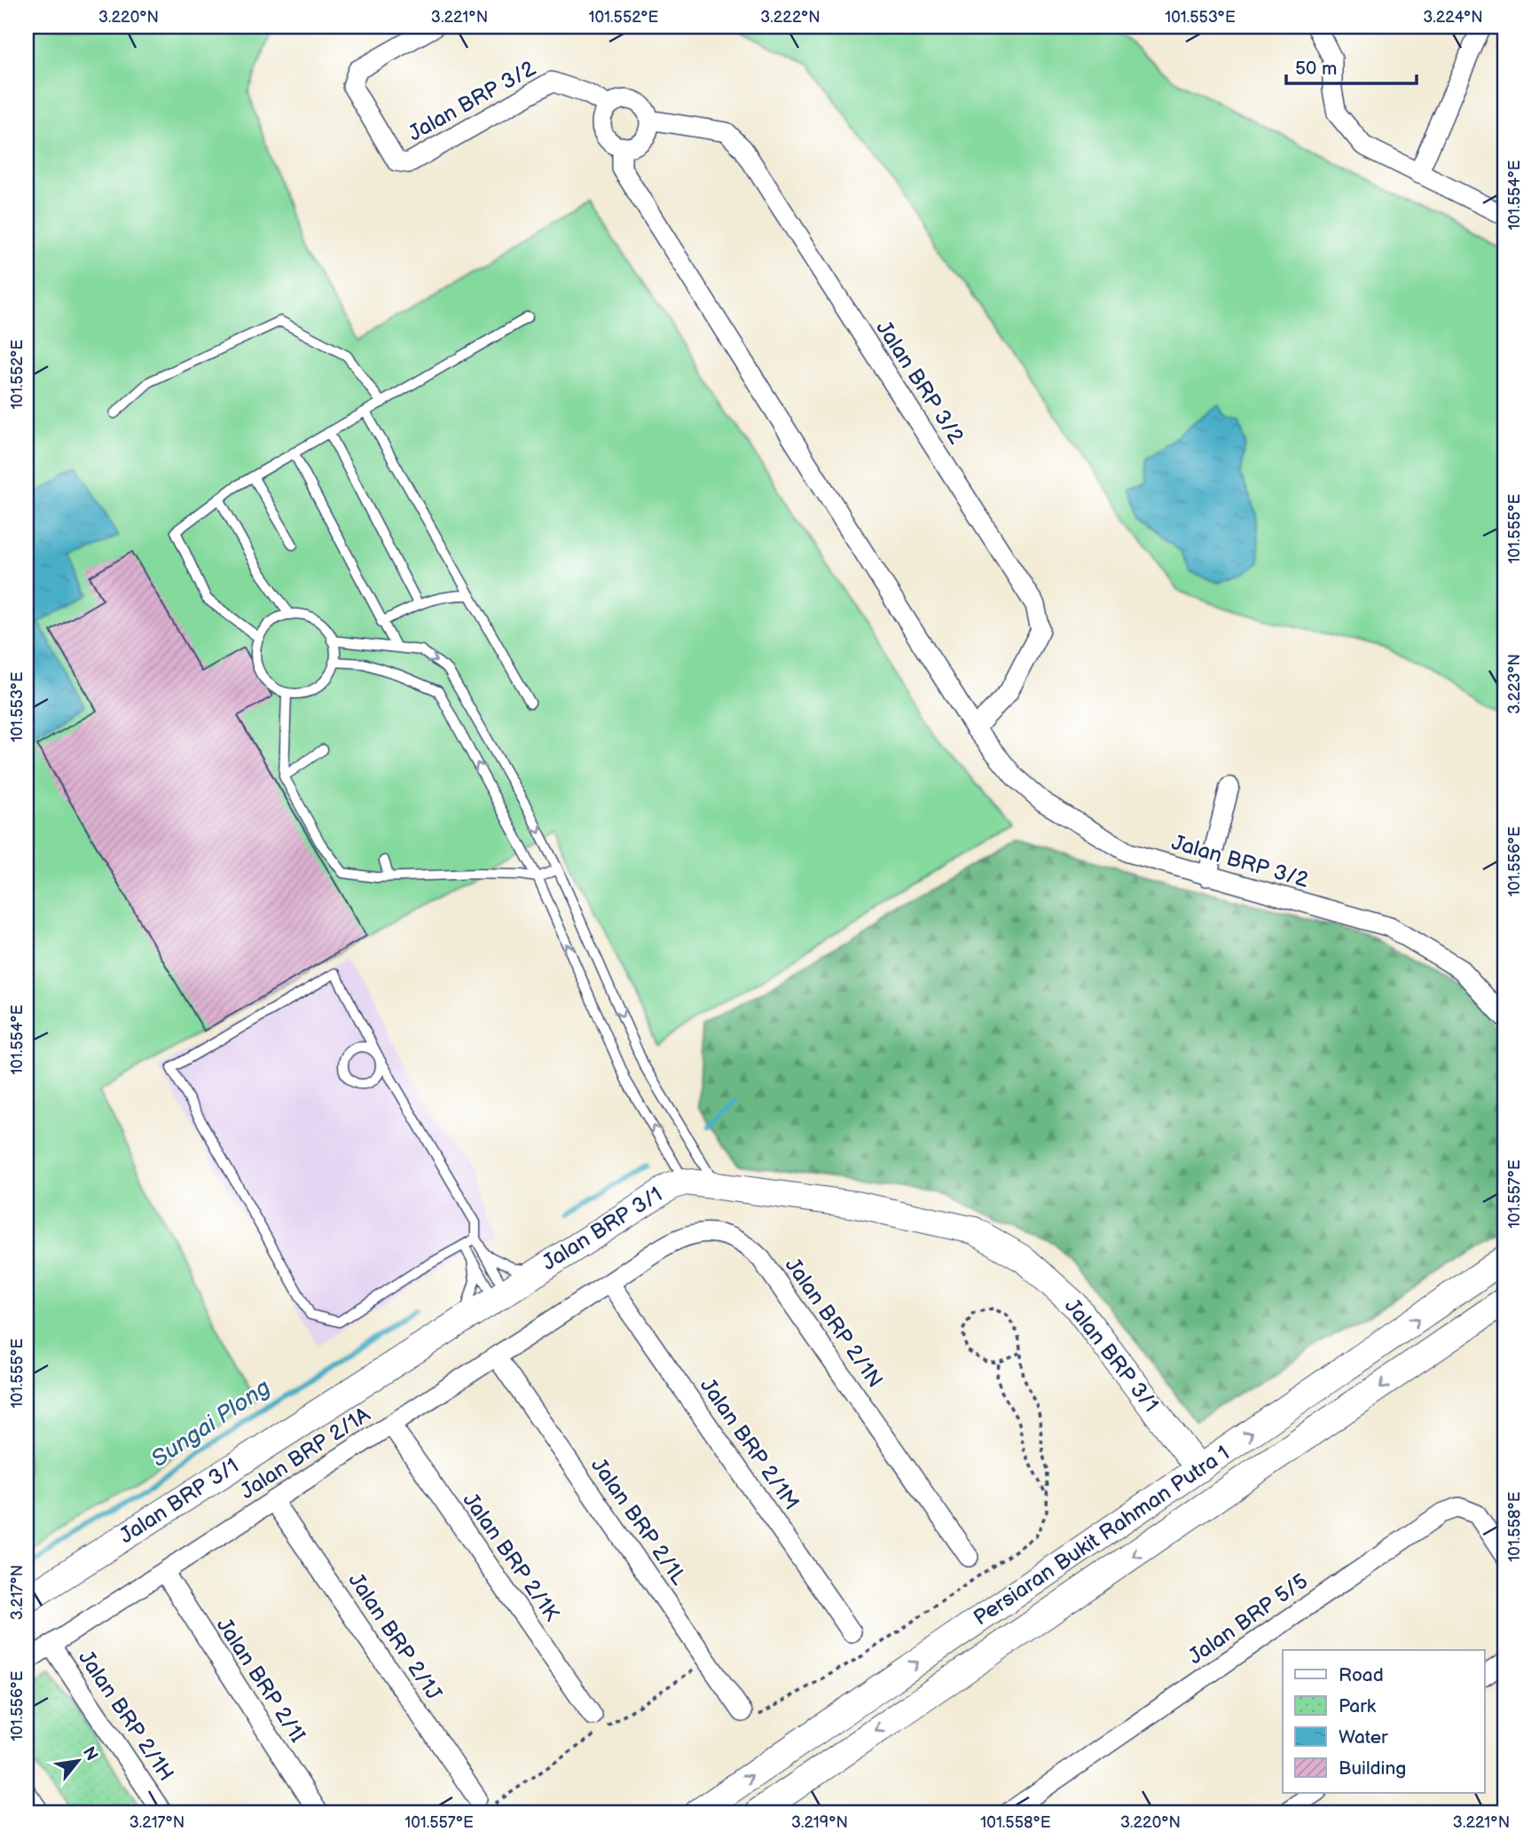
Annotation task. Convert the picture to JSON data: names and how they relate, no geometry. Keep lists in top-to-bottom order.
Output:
{
  "streets": {
    "main road": ["Jalan BRP 3/1", "Persiaran Bukit Rahman Putra 1"],
    "street": [
      "Jalan BRP 3/2",
      "Jalan BRP 2/1N",
      "Jalan BRP 2/1M",
      "Jalan BRP 2/1A",
      "Jalan BRP 2/1L",
      "Jalan BRP 2/1K",
      "Jalan BRP 5/5",
      "Jalan BRP 2/1J",
      "Jalan BRP 2/1I",
      "Jalan BRP 2/1H"
    ]
  },
  "crossings": [
    ["Jalan BRP 3/1", "Persiaran Bukit Rahman Putra 1"],
    ["Jalan BRP 2/1N", "Jalan BRP 2/1M"],
    ["Jalan BRP 2/1N", "Jalan BRP 2/1A"],
    ["Jalan BRP 2/1M", "Jalan BRP 2/1A"],
    ["Jalan BRP 2/1A", "Jalan BRP 2/1L"],
    ["Jalan BRP 2/1A", "Jalan BRP 2/1K"],
    ["Jalan BRP 2/1A", "Jalan BRP 2/1J"],
    ["Jalan BRP 2/1A", "Jalan BRP 2/1I"],
    ["Jalan BRP 2/1A", "Jalan BRP 2/1H"]
  ],
  "water": ["Sungai Plong"],
  "legend": [
    "Road",
    "Park",
    "Water",
    "Building"
  ],
  "scale_bar": "50 m",
  "north": "top right",
  "coordinates": [
    "3.220°N",
    "3.221°N",
    "101.552°E",
    "3.222°N",
    "101.553°E",
    "3.224°N",
    "101.554°E",
    "101.555°E",
    "3.223°N",
    "101.556°E",
    "101.557°E",
    "101.558°E",
    "3.217°N",
    "3.219°N"
  ]
}
